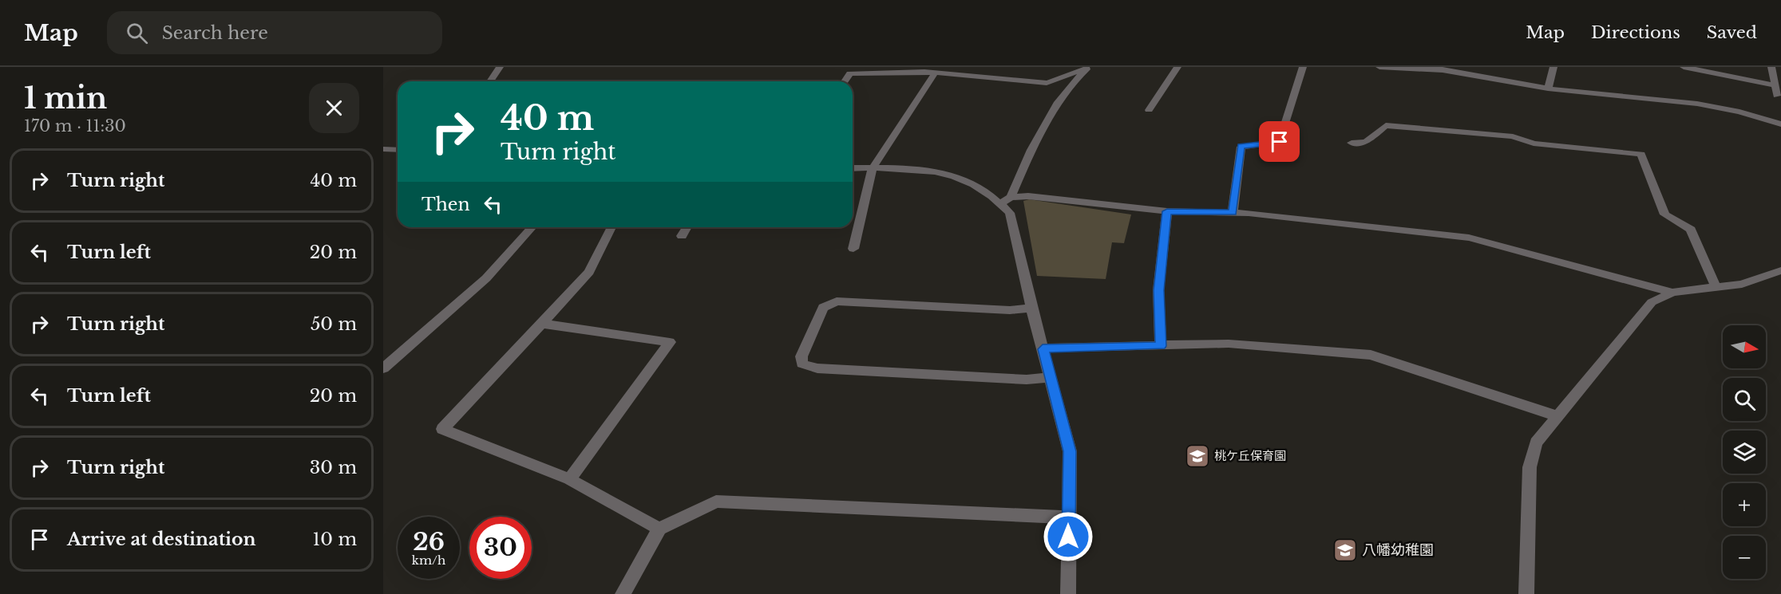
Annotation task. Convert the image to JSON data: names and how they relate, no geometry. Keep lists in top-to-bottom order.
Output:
{
  "places": {
    "school or university": ["桃ケ丘保育園", "八幡幼稚園"]
  },
  "north": "right",
  "page": {
    "header": "Map",
    "search": "Search here",
    "nav": ["Map", "Directions", "Saved"],
    "heading": ["1 min", "170 m · 11:30"],
    "turn": ["40 m", "Turn right"],
    "list": [
      {
        "name": "Turn right",
        "value": "40 m"
      },
      {
        "name": "Turn left",
        "value": "20 m"
      },
      {
        "name": "Turn right",
        "value": "50 m"
      },
      {
        "name": "Turn left",
        "value": "20 m"
      },
      {
        "name": "Turn right",
        "value": "30 m"
      },
      {
        "name": "Arrive at destination",
        "value": "10 m"
      }
    ],
    "then": "Then",
    "map_buttons": ["+", "−"],
    "speed": "26 km/h",
    "limit": "30"
  }
}
